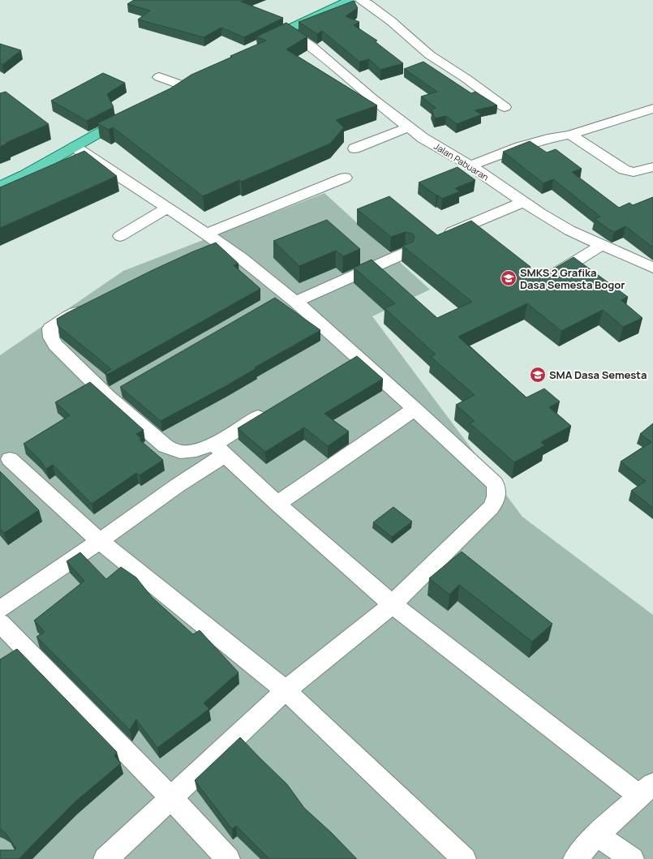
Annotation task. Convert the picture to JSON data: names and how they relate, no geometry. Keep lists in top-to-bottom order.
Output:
{
  "streets": {
    "street": ["Jalan Pabuaran"]
  },
  "places": {
    "school or university": ["SMKS 2 Grafika Dasa Semesta Bogor", "SMA Dasa Semesta"]
  }
}
